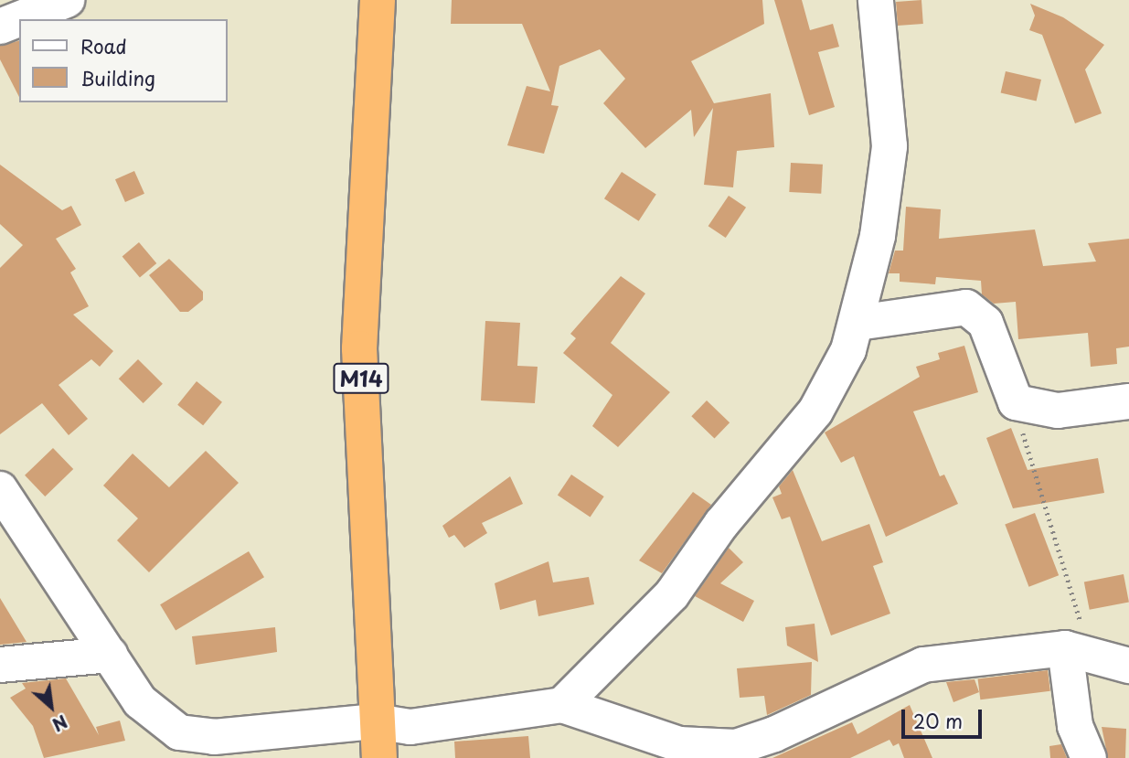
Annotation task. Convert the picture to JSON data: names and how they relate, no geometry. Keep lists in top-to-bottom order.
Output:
{
  "streets": {
    "highway": ["M14"]
  },
  "legend": ["Road", "Building"],
  "scale_bar": "20 m",
  "north": "bottom right"
}
